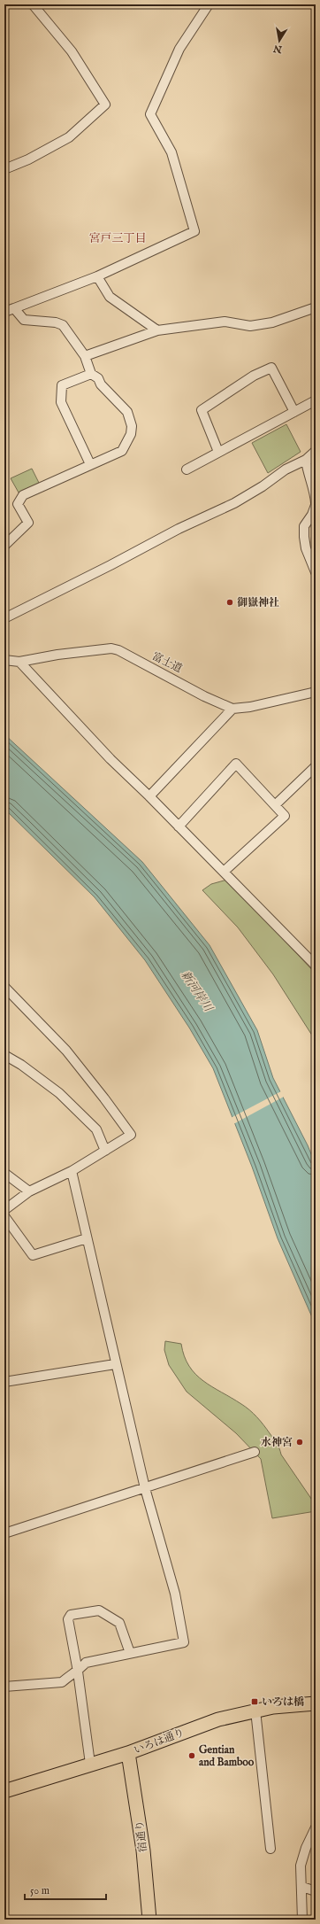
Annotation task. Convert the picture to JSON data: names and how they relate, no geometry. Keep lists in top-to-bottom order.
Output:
{
  "streets": {
    "main road": ["いろは通り", "宿通り"],
    "street": ["富士道"]
  },
  "crossings": [
    ["いろは通り", "宿通り"]
  ],
  "districts": ["宮戸三丁目"],
  "water": ["新河岸川"],
  "places": {
    "other": ["御嶽神社", "水神宮", "Gentian and Bamboo"],
    "transit": ["いろは橋"]
  },
  "scale_bar": "50 m",
  "north": "bottom"
}
